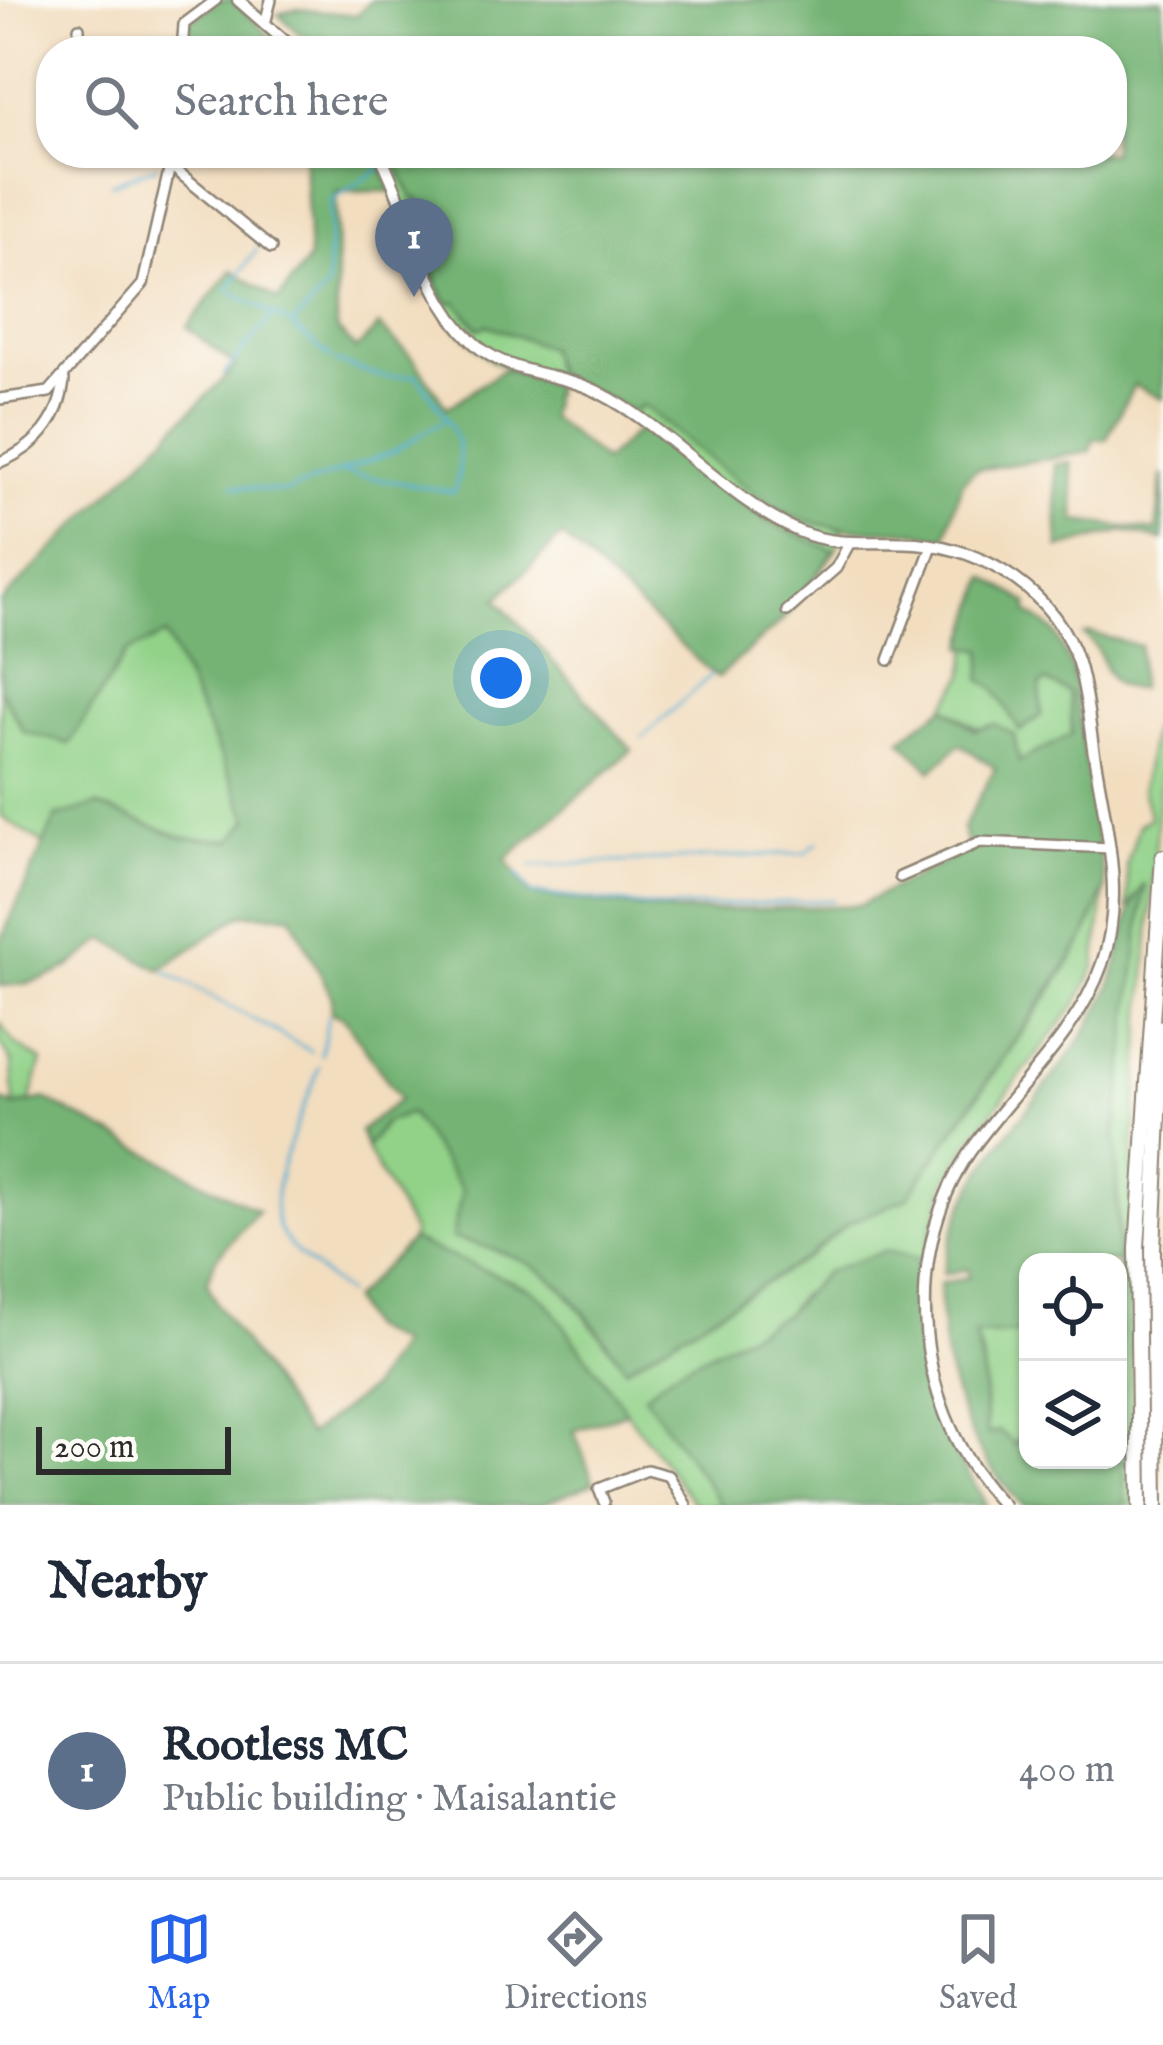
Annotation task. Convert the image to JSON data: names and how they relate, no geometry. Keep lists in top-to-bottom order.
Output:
{
  "scale_bar": "200 m",
  "page": {
    "search": "Search here",
    "pins": "1",
    "scale": "200 m",
    "heading": "Nearby",
    "list": [
      {
        "mark": "1",
        "name": "Rootless MC",
        "note": "Public building · Maisalantie",
        "value": "400 m"
      }
    ],
    "nav": ["Map", "Directions", "Saved"]
  }
}
